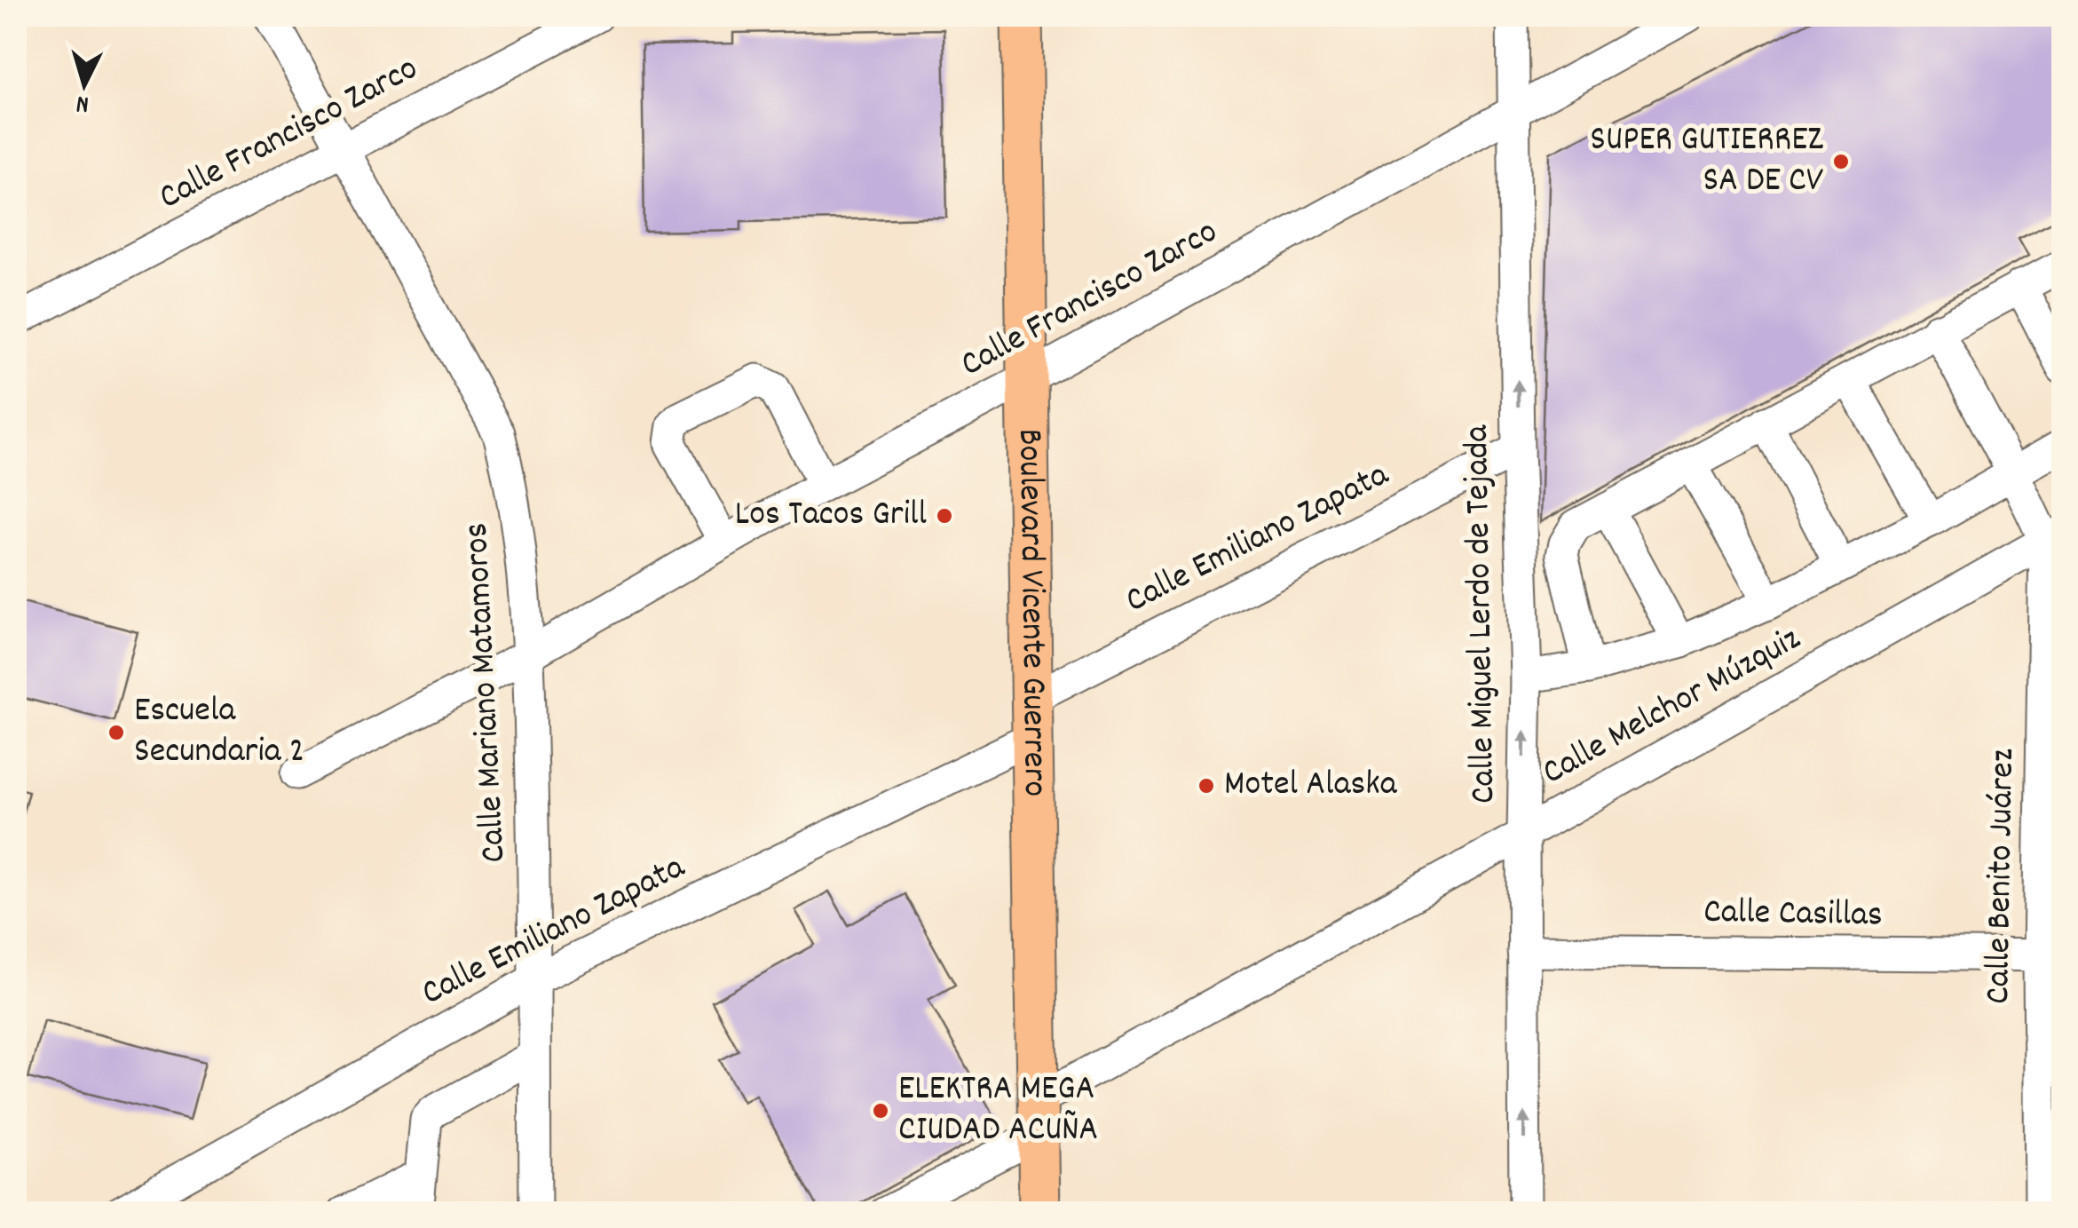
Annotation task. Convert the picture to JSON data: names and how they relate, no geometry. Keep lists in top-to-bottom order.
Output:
{
  "streets": {
    "main road": ["Boulevard Vicente Guerrero"],
    "street": [
      "Calle Francisco Zarco",
      "Calle Emiliano Zapata",
      "Calle Miguel Lerdo de Tejada",
      "Calle Mariano Matamoros",
      "Calle Melchor Múzquiz",
      "Calle Benito Juárez",
      "Calle Casillas"
    ]
  },
  "crossings": [
    ["Calle Francisco Zarco", "Boulevard Vicente Guerrero"],
    ["Calle Francisco Zarco", "Calle Miguel Lerdo de Tejada"],
    ["Calle Francisco Zarco", "Calle Mariano Matamoros"],
    ["Calle Emiliano Zapata", "Boulevard Vicente Guerrero"],
    ["Calle Emiliano Zapata", "Calle Miguel Lerdo de Tejada"],
    ["Calle Emiliano Zapata", "Calle Mariano Matamoros"],
    ["Boulevard Vicente Guerrero", "Calle Melchor Múzquiz"],
    ["Calle Miguel Lerdo de Tejada", "Calle Melchor Múzquiz"],
    ["Calle Miguel Lerdo de Tejada", "Calle Casillas"],
    ["Calle Melchor Múzquiz", "Calle Benito Juárez"],
    ["Calle Benito Juárez", "Calle Casillas"]
  ],
  "one_way": ["Calle Miguel Lerdo de Tejada"],
  "places": [
    "SUPER GUTIERREZ SA DE CV",
    "Los Tacos Grill",
    "Escuela Secundaria 2",
    "Motel Alaska",
    "ELEKTRA MEGA CIUDAD ACUÑA"
  ],
  "north": "bottom"
}
